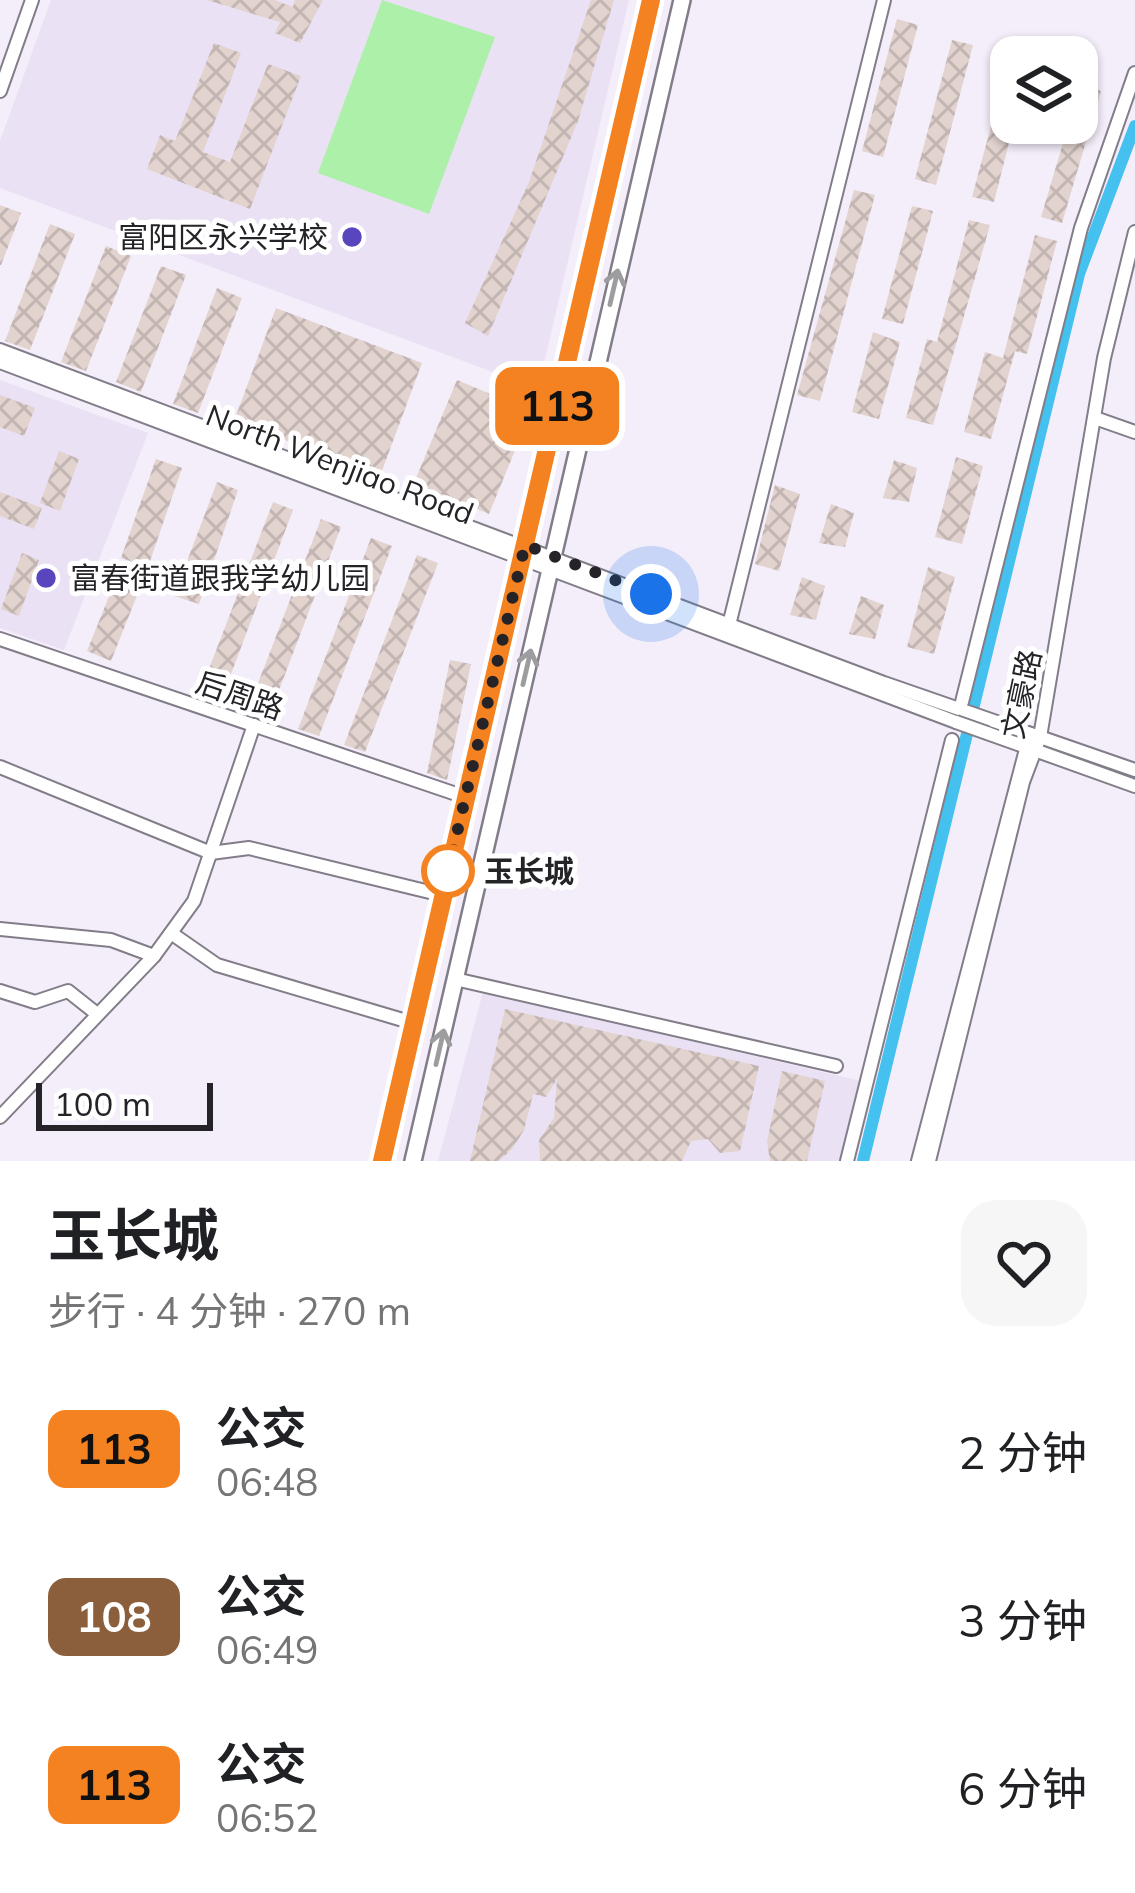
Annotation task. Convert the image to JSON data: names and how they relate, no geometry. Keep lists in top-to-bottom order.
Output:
{
  "streets": {
    "street": ["North Wenjiao Road", "文豪路", "后周路"]
  },
  "crossings": [
    ["North Wenjiao Road", "文豪路"]
  ],
  "places": ["富阳区永兴学校", "富春街道跟我学幼儿园", "玉长城"],
  "lines": ["bus line 113"],
  "scale_bar": "100 m",
  "page": {
    "on_map": "113",
    "scale": "100 m",
    "heading": ["玉长城", "步行 · 4 分钟 · 270 m"],
    "list": [
      {
        "mark": "113",
        "name": "公交",
        "note": "06:48",
        "value": "2 分钟"
      },
      {
        "mark": "108",
        "name": "公交",
        "note": "06:49",
        "value": "3 分钟"
      },
      {
        "mark": "113",
        "name": "公交",
        "note": "06:52",
        "value": "6 分钟"
      }
    ]
  }
}
